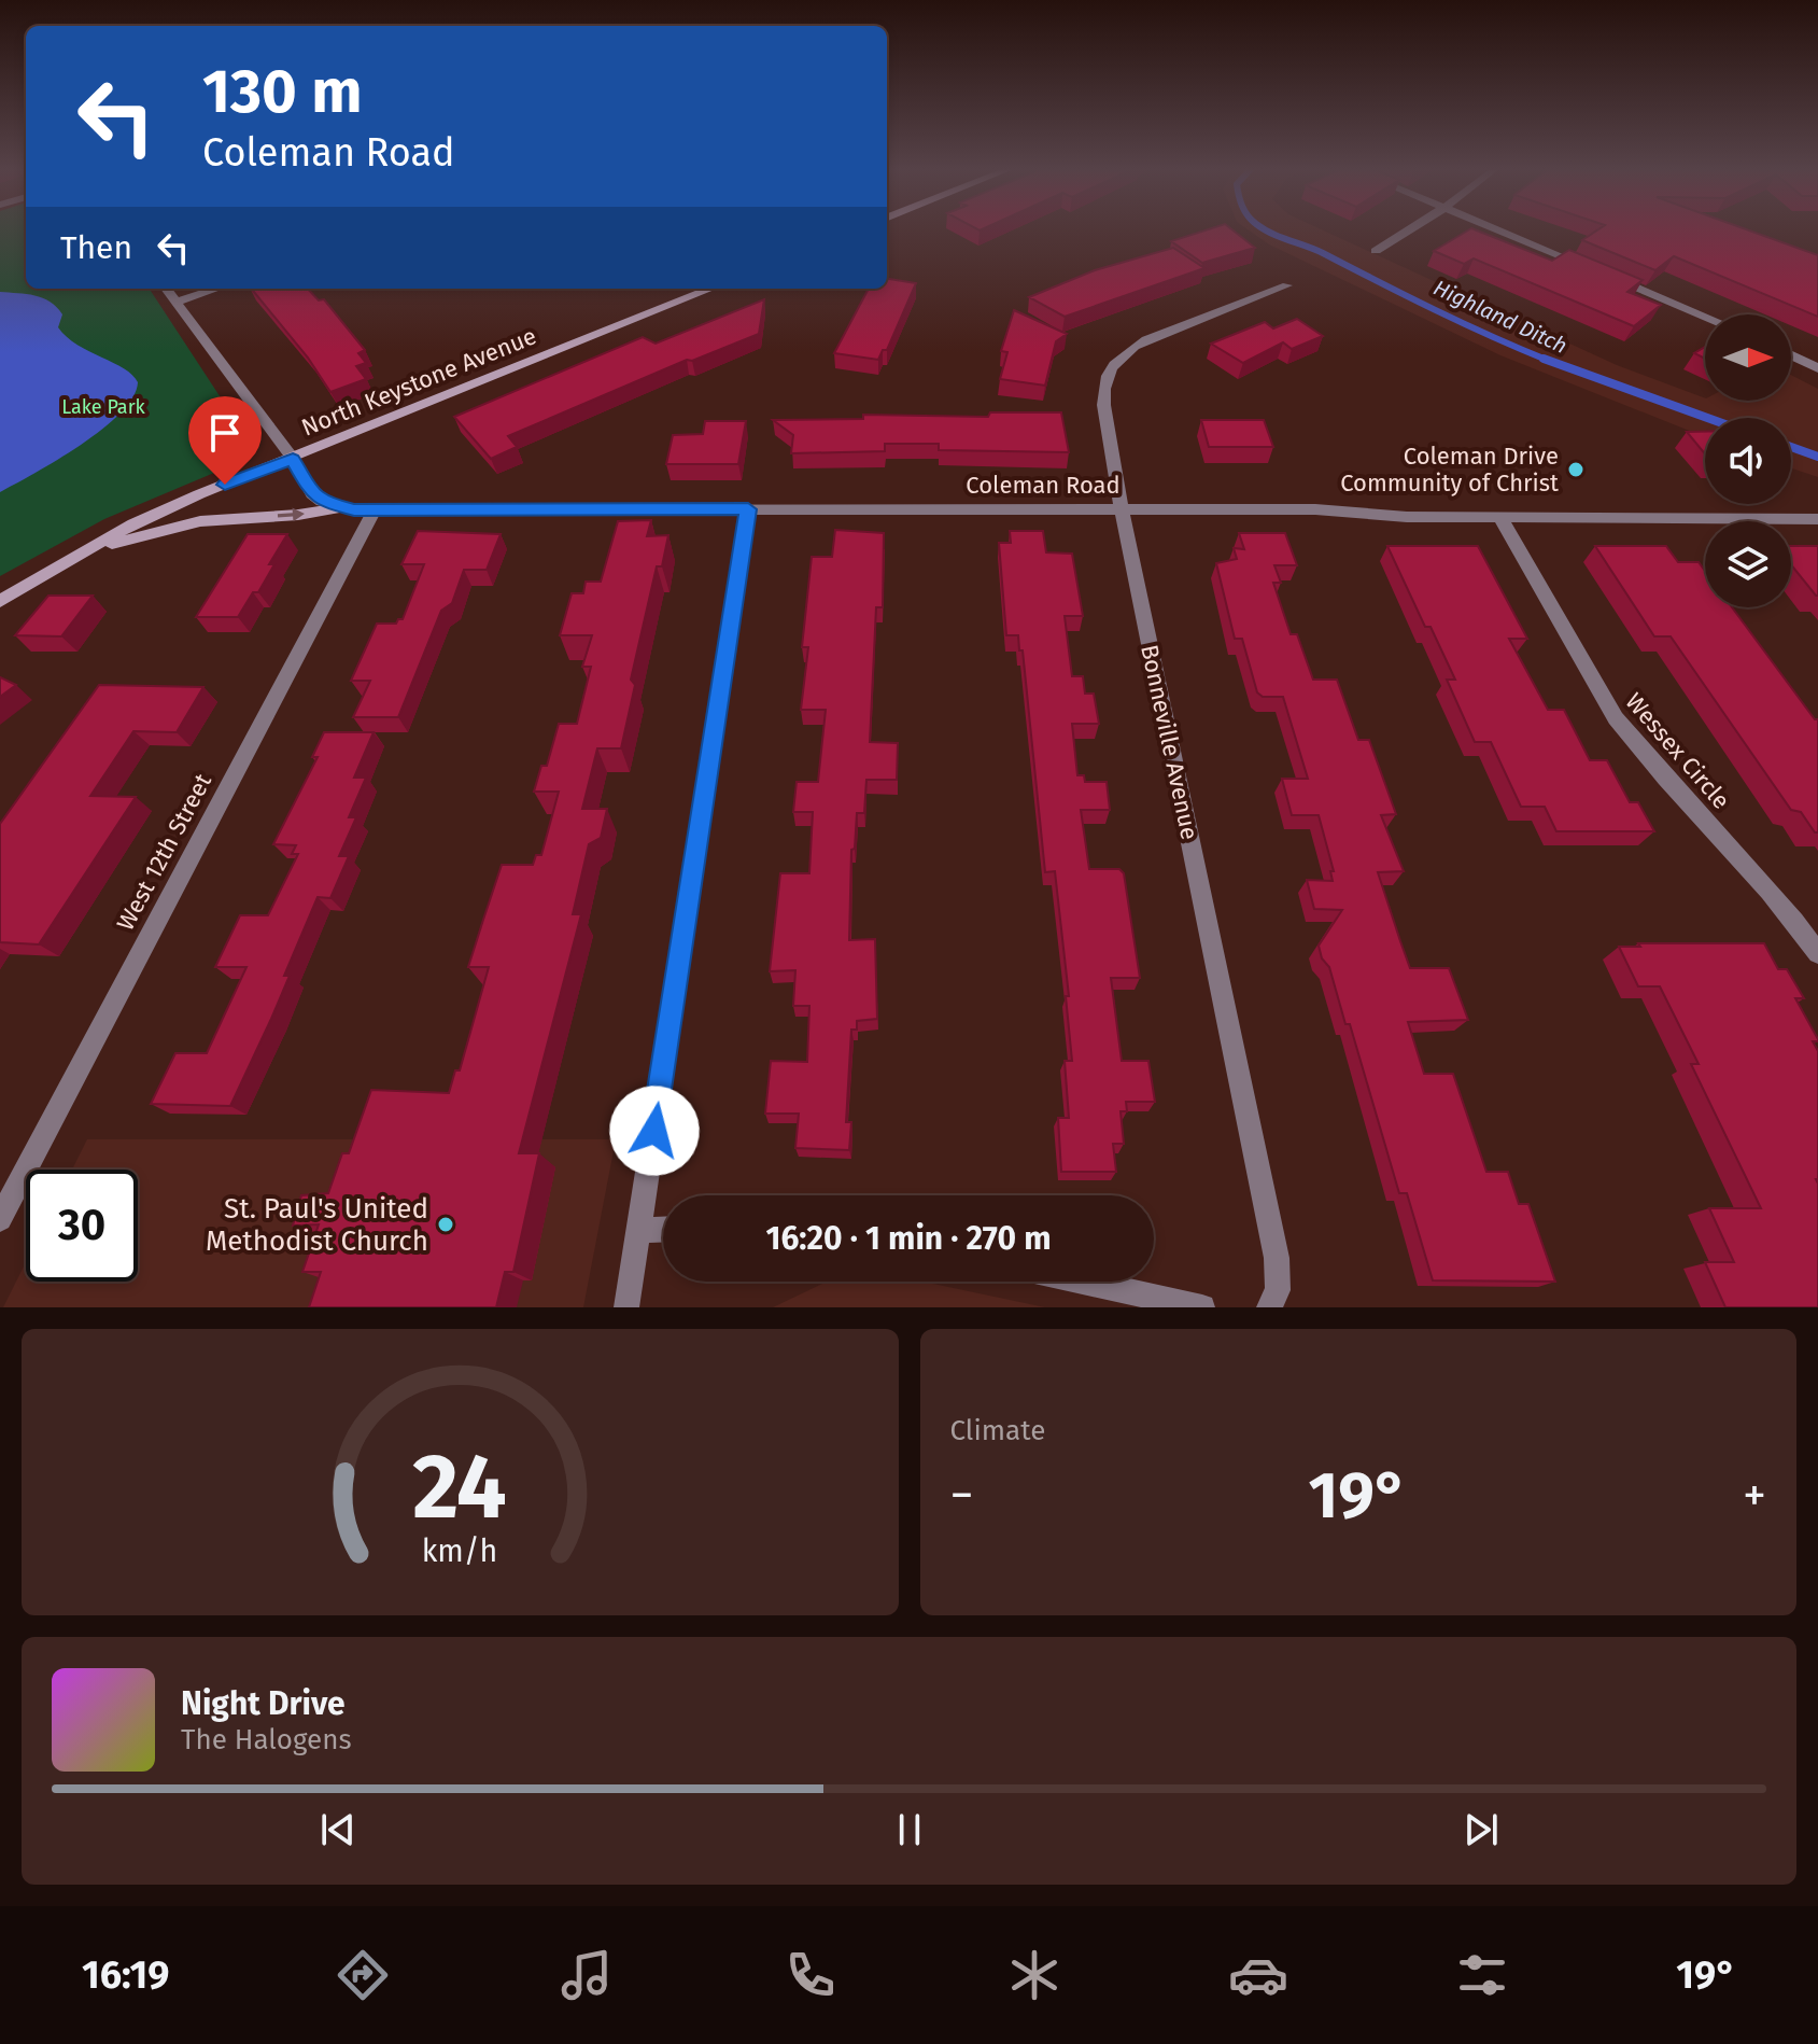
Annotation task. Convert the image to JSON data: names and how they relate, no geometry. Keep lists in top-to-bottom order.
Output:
{
  "streets": {
    "street": [
      "North Keystone Avenue",
      "Coleman Road",
      "Bonneville Avenue",
      "Wessex Circle",
      "West 12th Street"
    ]
  },
  "crossings": [
    ["Coleman Road", "Bonneville Avenue"],
    ["Coleman Road", "Wessex Circle"],
    ["Coleman Road", "West 12th Street"]
  ],
  "water": ["Highland Ditch"],
  "parks": ["Lake Park"],
  "places": ["Coleman Drive Community of Christ", "St. Paul's United Methodist Church"],
  "north": "right",
  "page": {
    "turn": ["130 m", "Coleman Road"],
    "then": "Then",
    "limit": "30",
    "trip": "16:20 · 1 min · 270 m",
    "tile": "Climate",
    "heat": ["−", "19°", "+"],
    "song": ["Night Drive", "The Halogens"],
    "tabs": ["16:19", "19°"],
    "gauge": ["24", "km/h"]
  }
}
